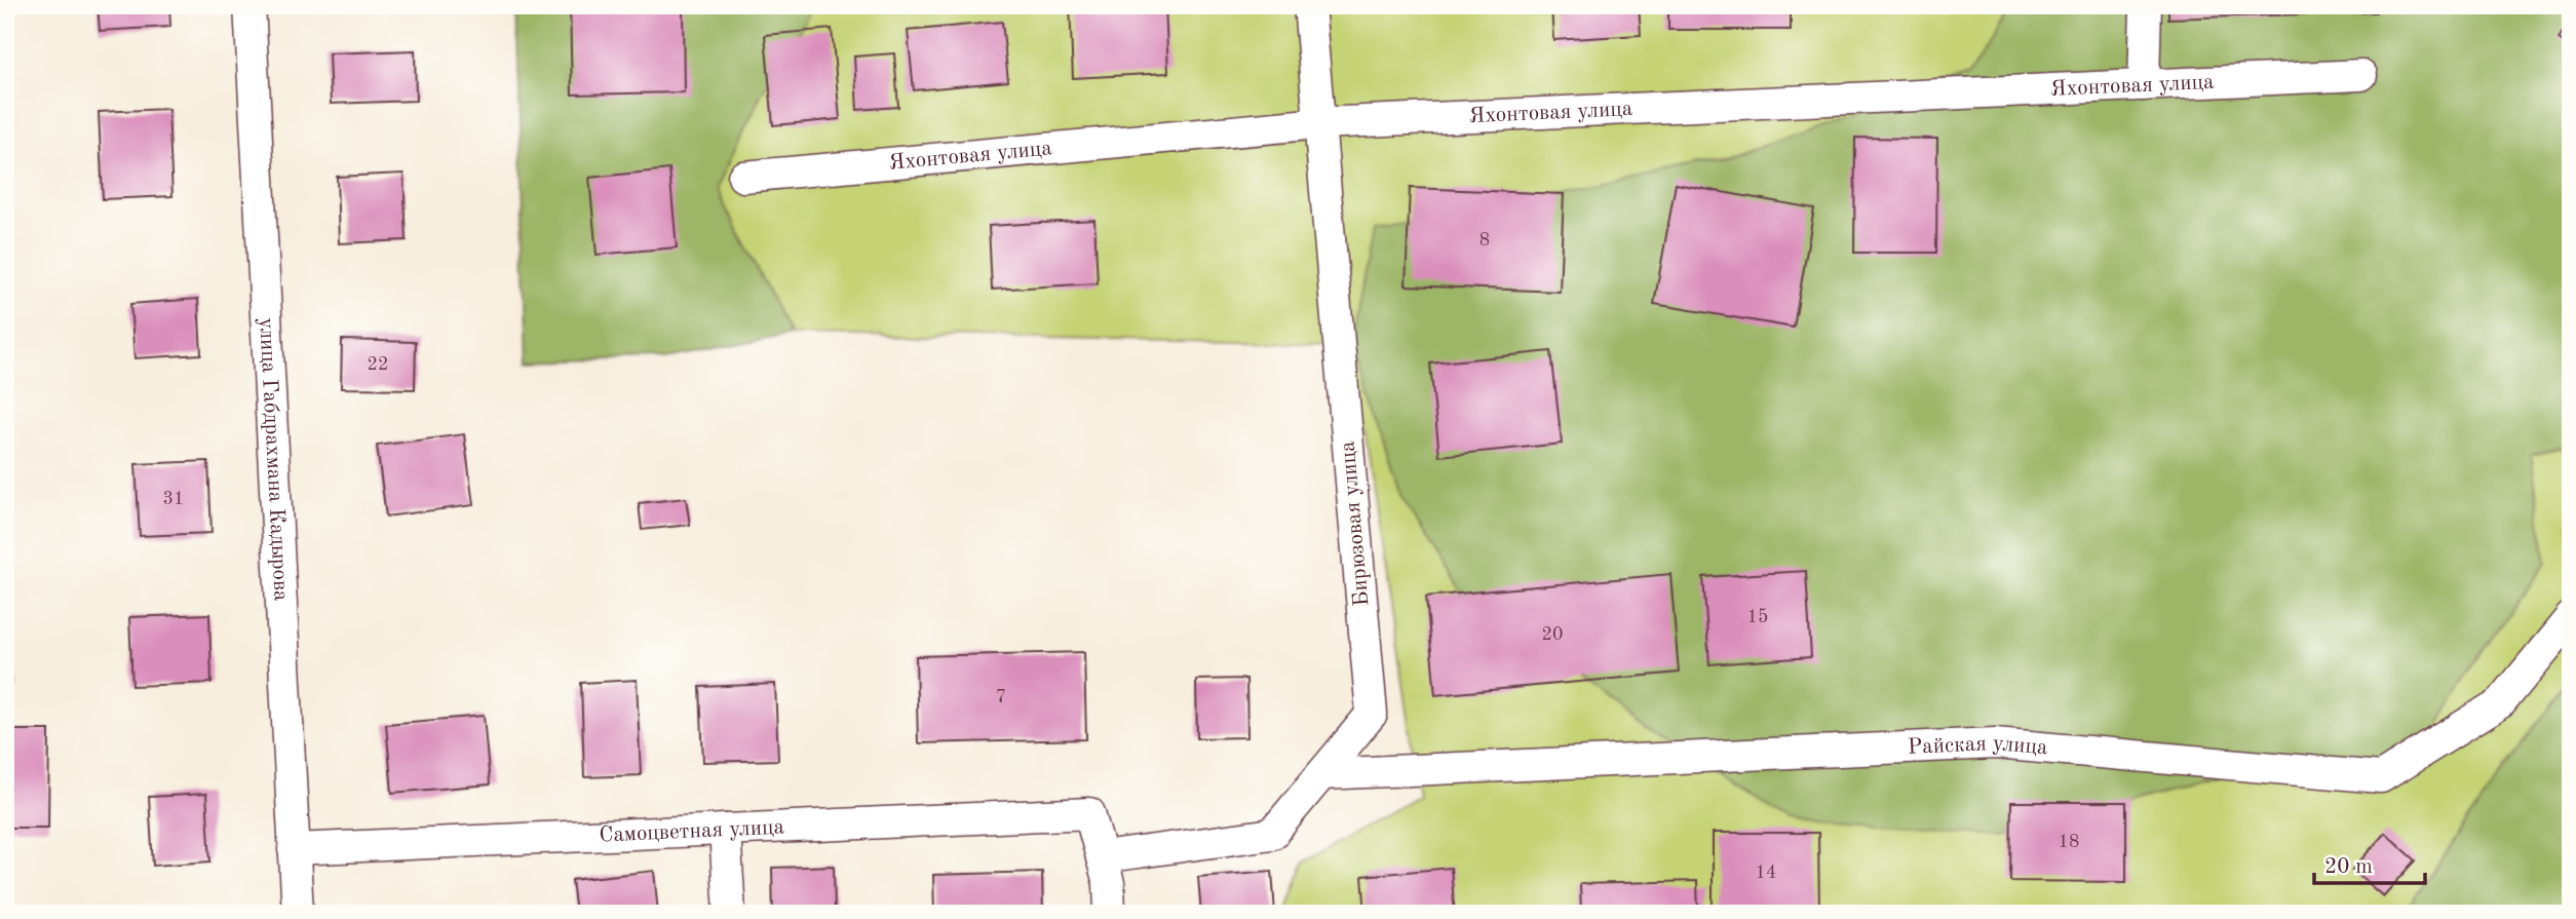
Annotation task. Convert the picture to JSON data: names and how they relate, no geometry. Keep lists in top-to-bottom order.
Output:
{
  "streets": {
    "street": [
      "Яхонтовая улица",
      "улица Габдрахмана Кадырова",
      "Бирюзовая улица",
      "Райская улица",
      "Самоцветная улица"
    ]
  },
  "crossings": [
    ["Яхонтовая улица", "Бирюзовая улица"],
    ["улица Габдрахмана Кадырова", "Самоцветная улица"],
    ["Бирюзовая улица", "Райская улица"],
    ["Бирюзовая улица", "Самоцветная улица"]
  ],
  "house_numbers": [
    "8",
    "22",
    "31",
    "15",
    "20",
    "7",
    "18",
    "14"
  ],
  "scale_bar": "20 m"
}
